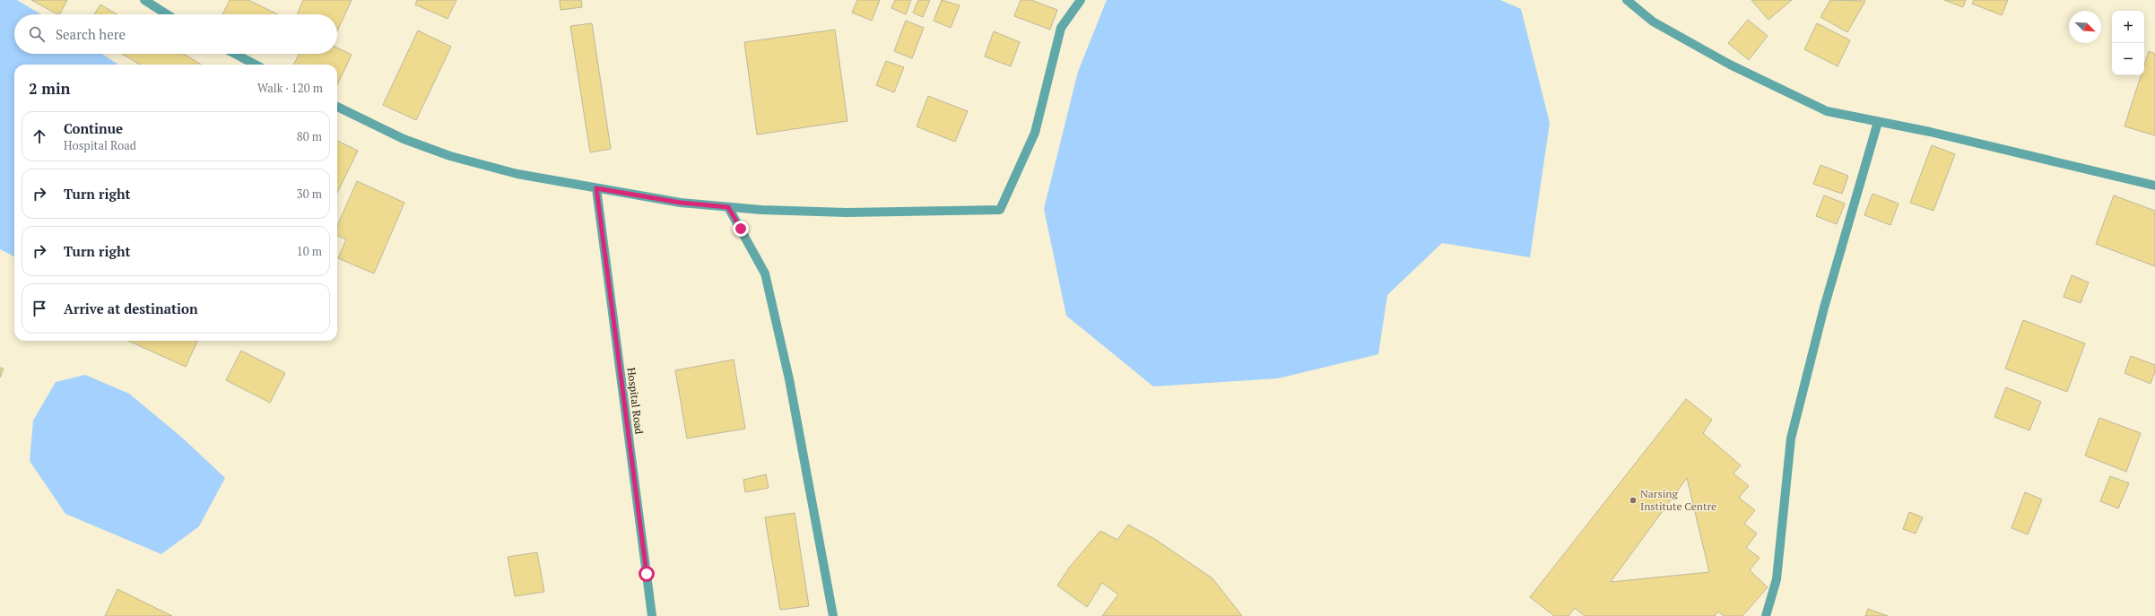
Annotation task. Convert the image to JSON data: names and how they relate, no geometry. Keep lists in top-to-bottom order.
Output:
{
  "streets": {
    "street": ["Hospital Road"]
  },
  "places": ["Narsing Institute Centre"],
  "north": "bottom right",
  "page": {
    "map_buttons": ["+", "−"],
    "search": "Search here",
    "heading": ["2 min", "Walk · 120 m"],
    "list": [
      ["Continue", "Hospital Road", "80 m"],
      ["Turn right", "30 m"],
      ["Turn right", "10 m"],
      "Arrive at destination"
    ]
  }
}
